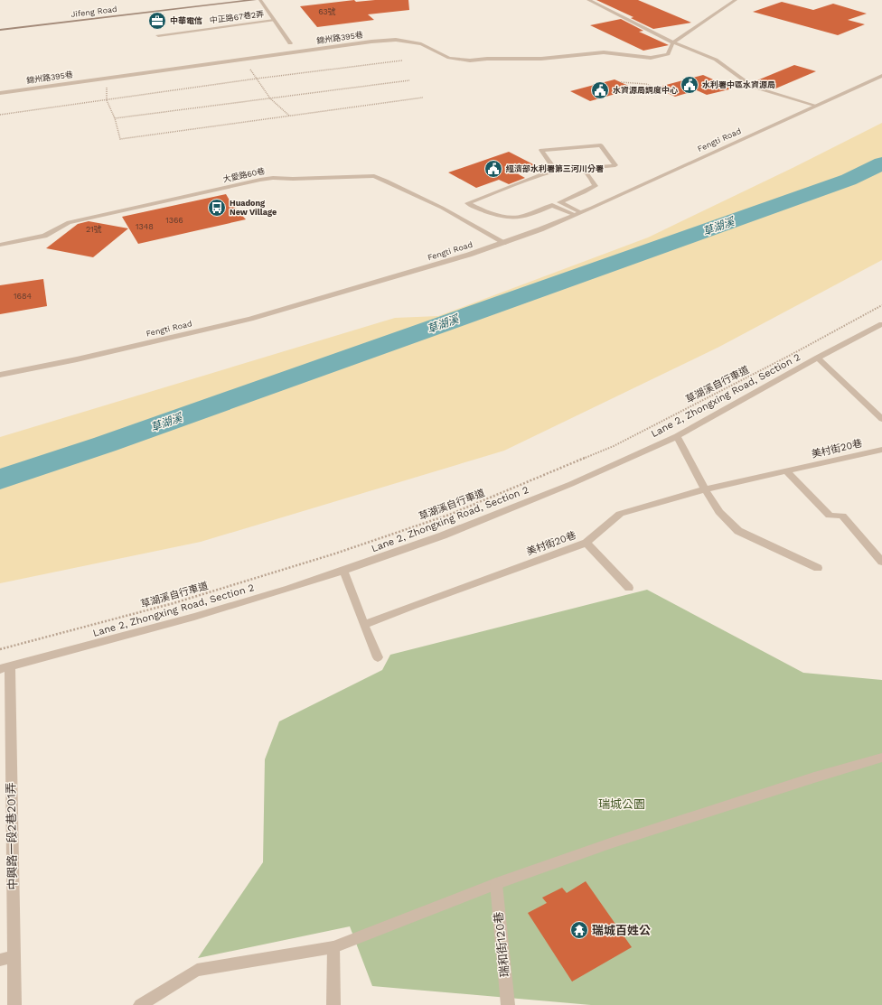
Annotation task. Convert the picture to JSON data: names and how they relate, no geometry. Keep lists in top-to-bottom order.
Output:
{
  "streets": {
    "street": [
      "Jifeng Road",
      "中正路67巷2弄",
      "錦州路395巷",
      "Fengti Road",
      "大愛路60巷",
      "Lane 2, Zhongxing Road, Section 2",
      "美村街20巷",
      "中興路一段2巷201弄",
      "瑞和街120巷"
    ],
    "path": ["草湖溪自行車道"]
  },
  "crossings": [
    ["Fengti Road", "大愛路60巷"],
    ["Lane 2, Zhongxing Road, Section 2", "中興路一段2巷201弄"]
  ],
  "water": ["草湖溪"],
  "parks": ["瑞城公園"],
  "places": {
    "office": ["中華電信"],
    "public building": ["水利署中區水資源局", "水資源局調度中心", "經濟部水利署第三河川分署"],
    "bus stop": ["Huadong New Village"],
    "temple": ["瑞城百姓公"]
  },
  "house_numbers": [
    "63號",
    "1366",
    "1348",
    "21號",
    "1684"
  ]
}
